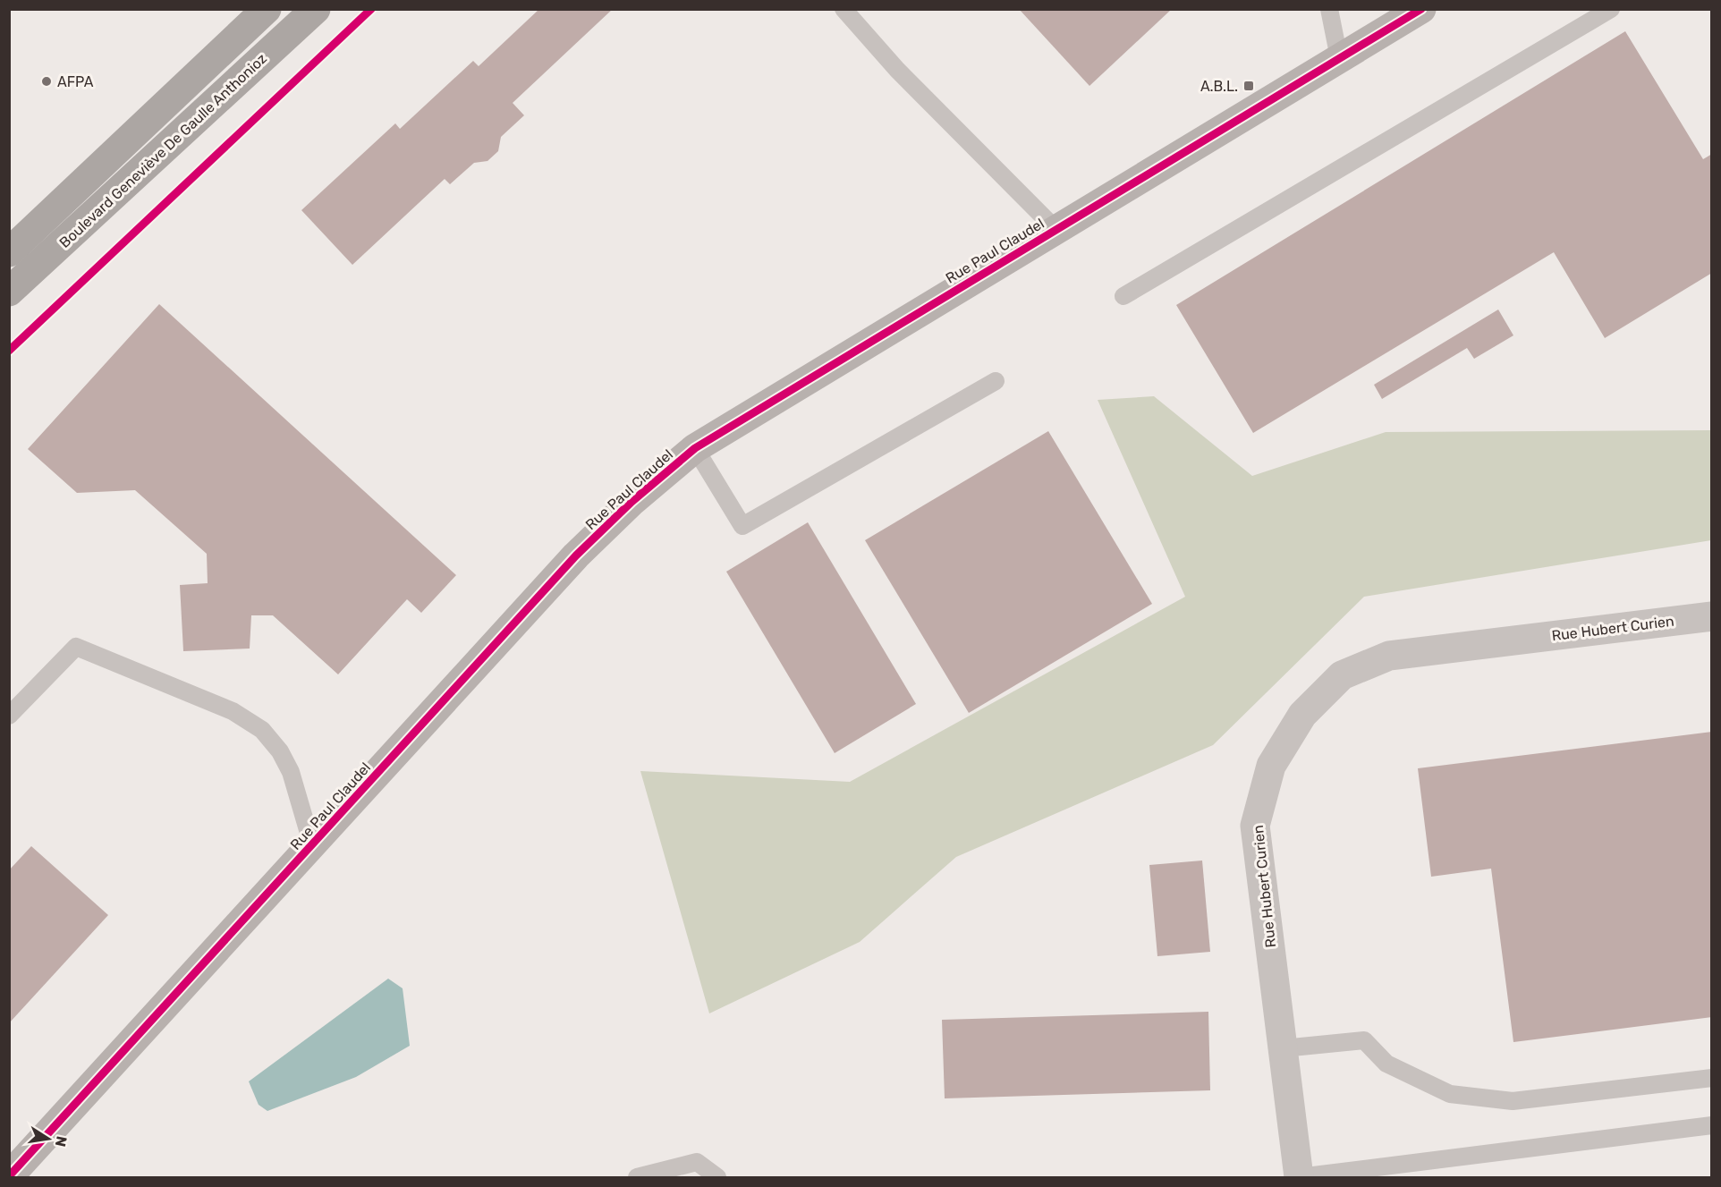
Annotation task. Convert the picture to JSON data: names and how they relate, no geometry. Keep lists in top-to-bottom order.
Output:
{
  "streets": {
    "main road": ["Boulevard Geneviève De Gaulle Anthonioz"],
    "street": ["Rue Paul Claudel", "Rue Hubert Curien"]
  },
  "places": {
    "other": ["AFPA"],
    "transit": ["A.B.L."]
  },
  "north": "right"
}
